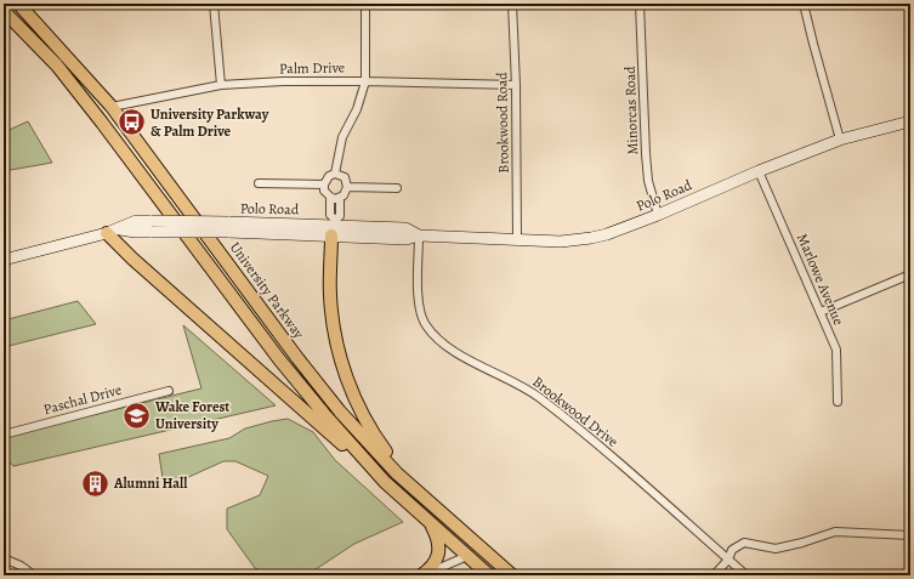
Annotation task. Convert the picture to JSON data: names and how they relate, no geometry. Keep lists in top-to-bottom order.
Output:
{
  "streets": {
    "main road": ["Polo Road", "University Parkway"],
    "street": [
      "Palm Drive",
      "Minorcas Road",
      "Brookwood Road",
      "Marlowe Avenue",
      "Paschal Drive",
      "Brookwood Drive"
    ]
  },
  "crossings": [
    ["Palm Drive", "Brookwood Road"],
    ["Palm Drive", "University Parkway"],
    ["Minorcas Road", "Polo Road"],
    ["Brookwood Road", "Polo Road"],
    ["Polo Road", "Marlowe Avenue"],
    ["Polo Road", "Brookwood Drive"]
  ],
  "places": {
    "bus stop": ["University Parkway & Palm Drive"],
    "school or university": ["Wake Forest University"],
    "building": ["Alumni Hall"]
  }
}
